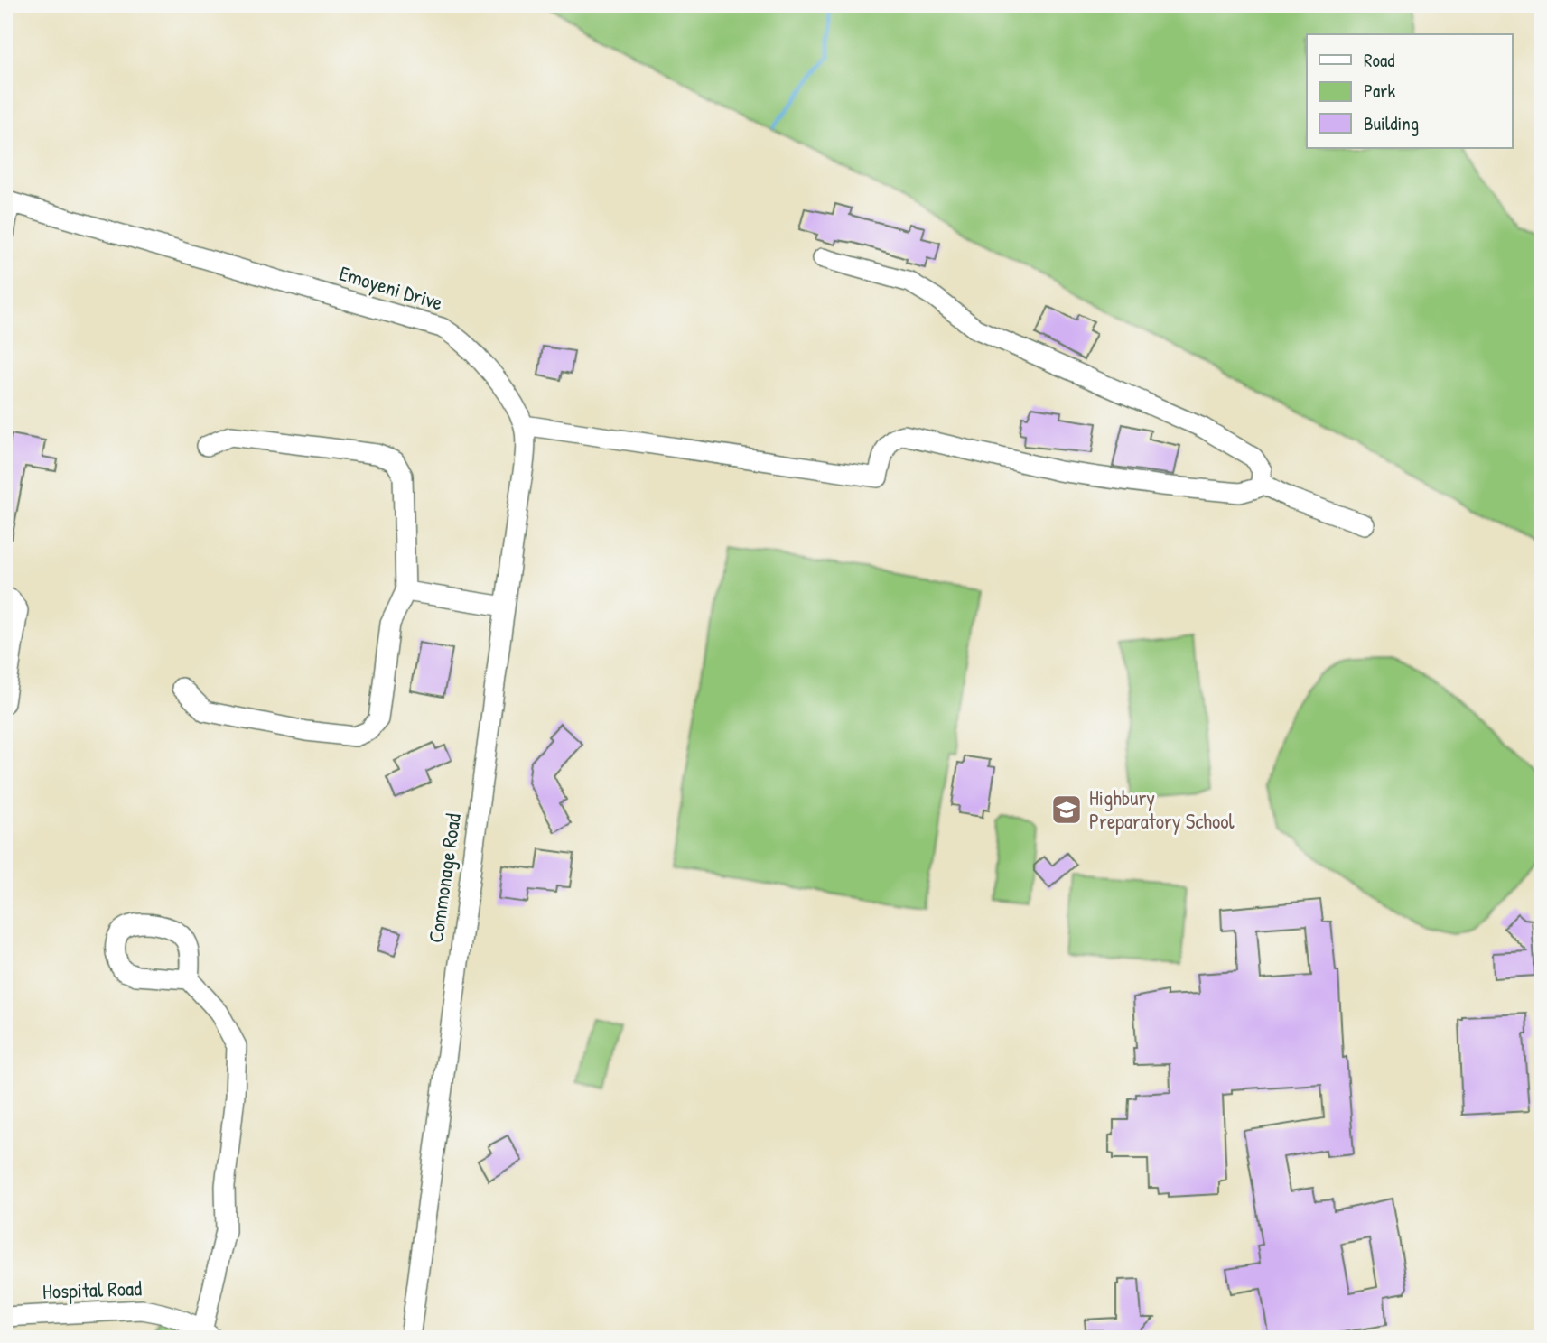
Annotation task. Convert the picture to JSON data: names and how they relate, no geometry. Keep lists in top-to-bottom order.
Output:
{
  "streets": {
    "street": ["Emoyeni Drive", "Commonage Road", "Hospital Road"]
  },
  "crossings": [
    ["Emoyeni Drive", "Commonage Road"]
  ],
  "places": {
    "school or university": ["Highbury Preparatory School"]
  },
  "legend": ["Road", "Park", "Building"]
}
